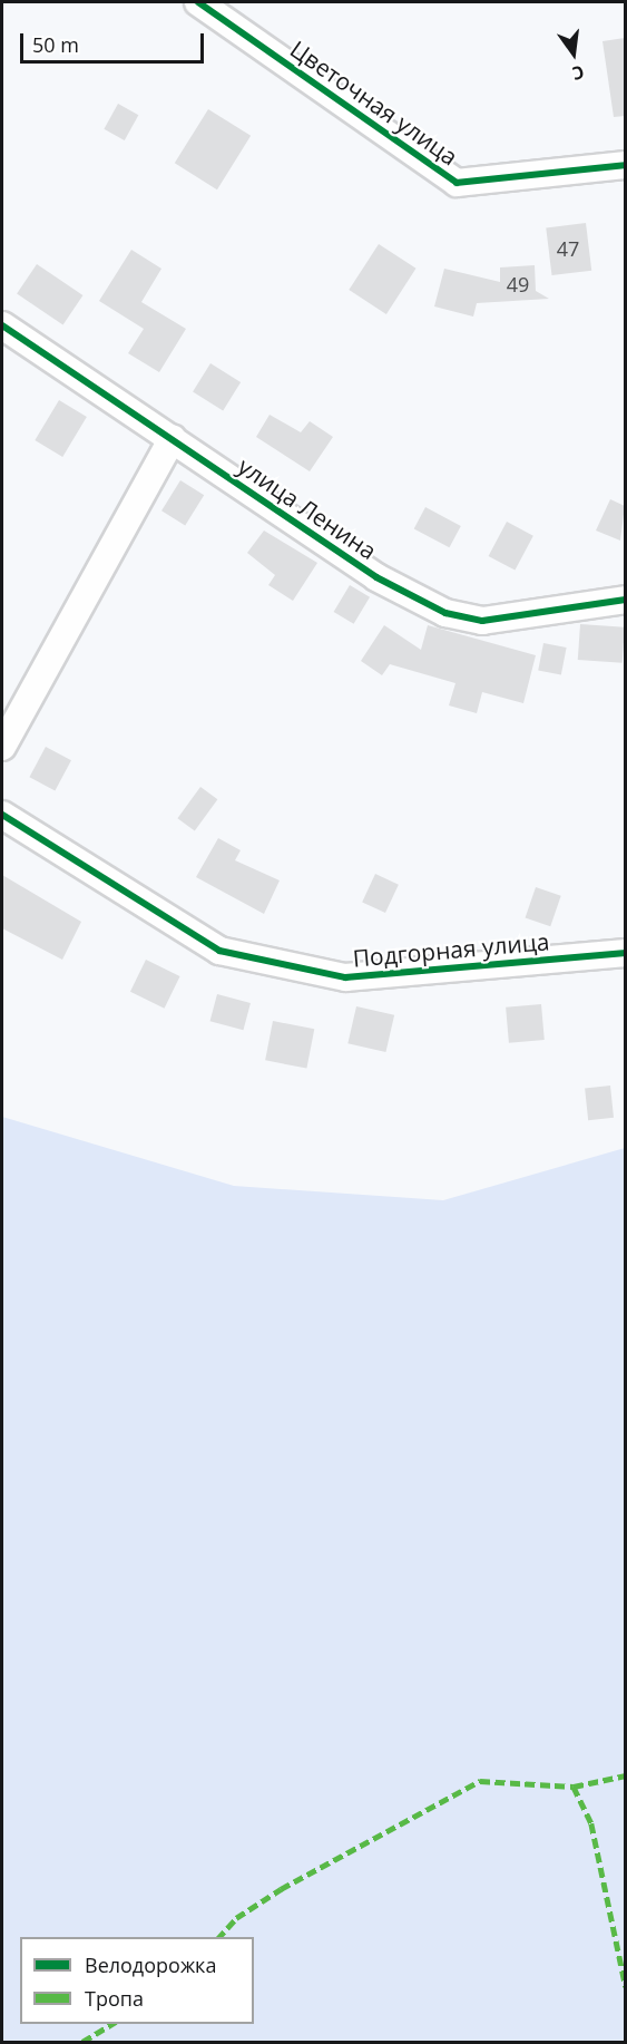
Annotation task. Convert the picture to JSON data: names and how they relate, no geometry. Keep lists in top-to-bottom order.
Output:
{
  "streets": {
    "street": ["Цветочная улица", "улица Ленина", "Подгорная улица"]
  },
  "house_numbers": ["47", "49"],
  "legend": ["Велодорожка", "Тропа"],
  "scale_bar": "50 m",
  "north": "bottom"
}
